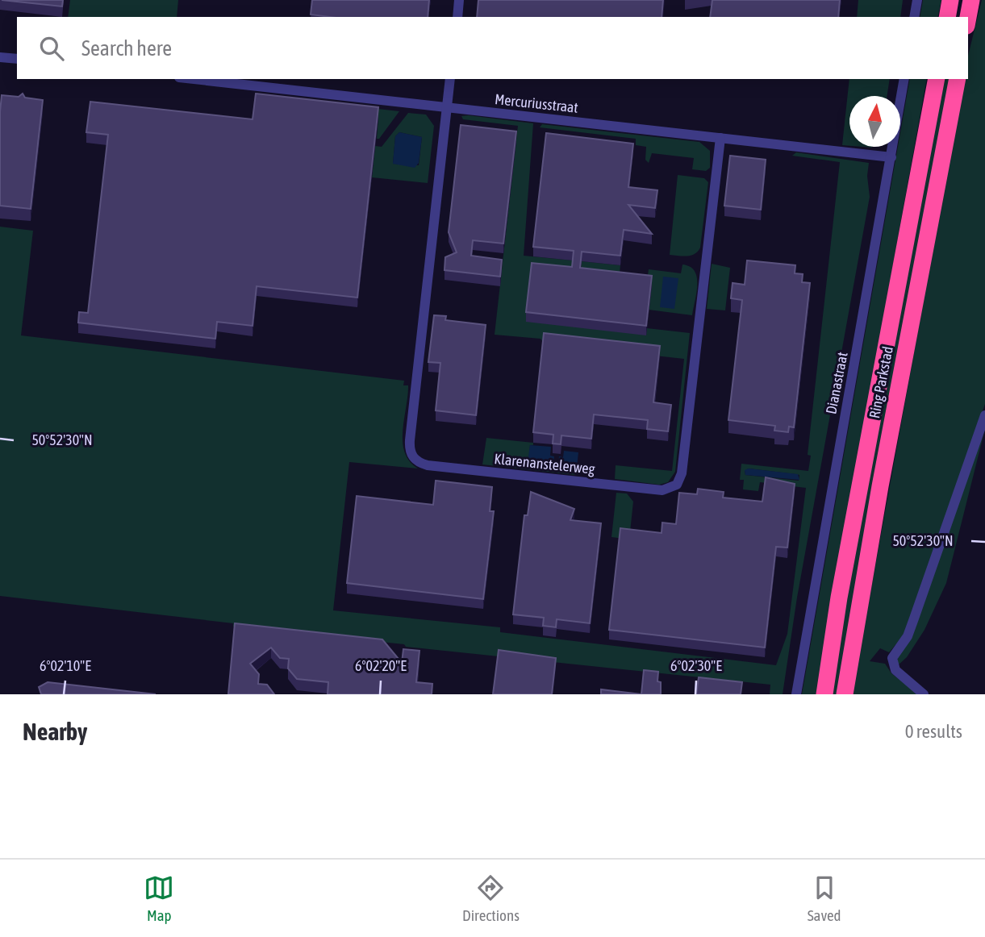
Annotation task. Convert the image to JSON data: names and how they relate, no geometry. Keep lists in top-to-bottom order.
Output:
{
  "streets": {
    "highway": ["Ring Parkstad"],
    "street": ["Mercuriusstraat", "Dianastraat", "Klarenanstelerweg"]
  },
  "crossings": [
    ["Mercuriusstraat", "Dianastraat"],
    ["Mercuriusstraat", "Klarenanstelerweg"]
  ],
  "north": "top",
  "page": {
    "search": "Search here",
    "heading": ["Nearby", "0 results"],
    "nav": ["Map", "Directions", "Saved"]
  },
  "coordinates": [
    "50°52'30\"N",
    "6°02'10\"E",
    "6°02'20\"E",
    "6°02'30\"E"
  ]
}
